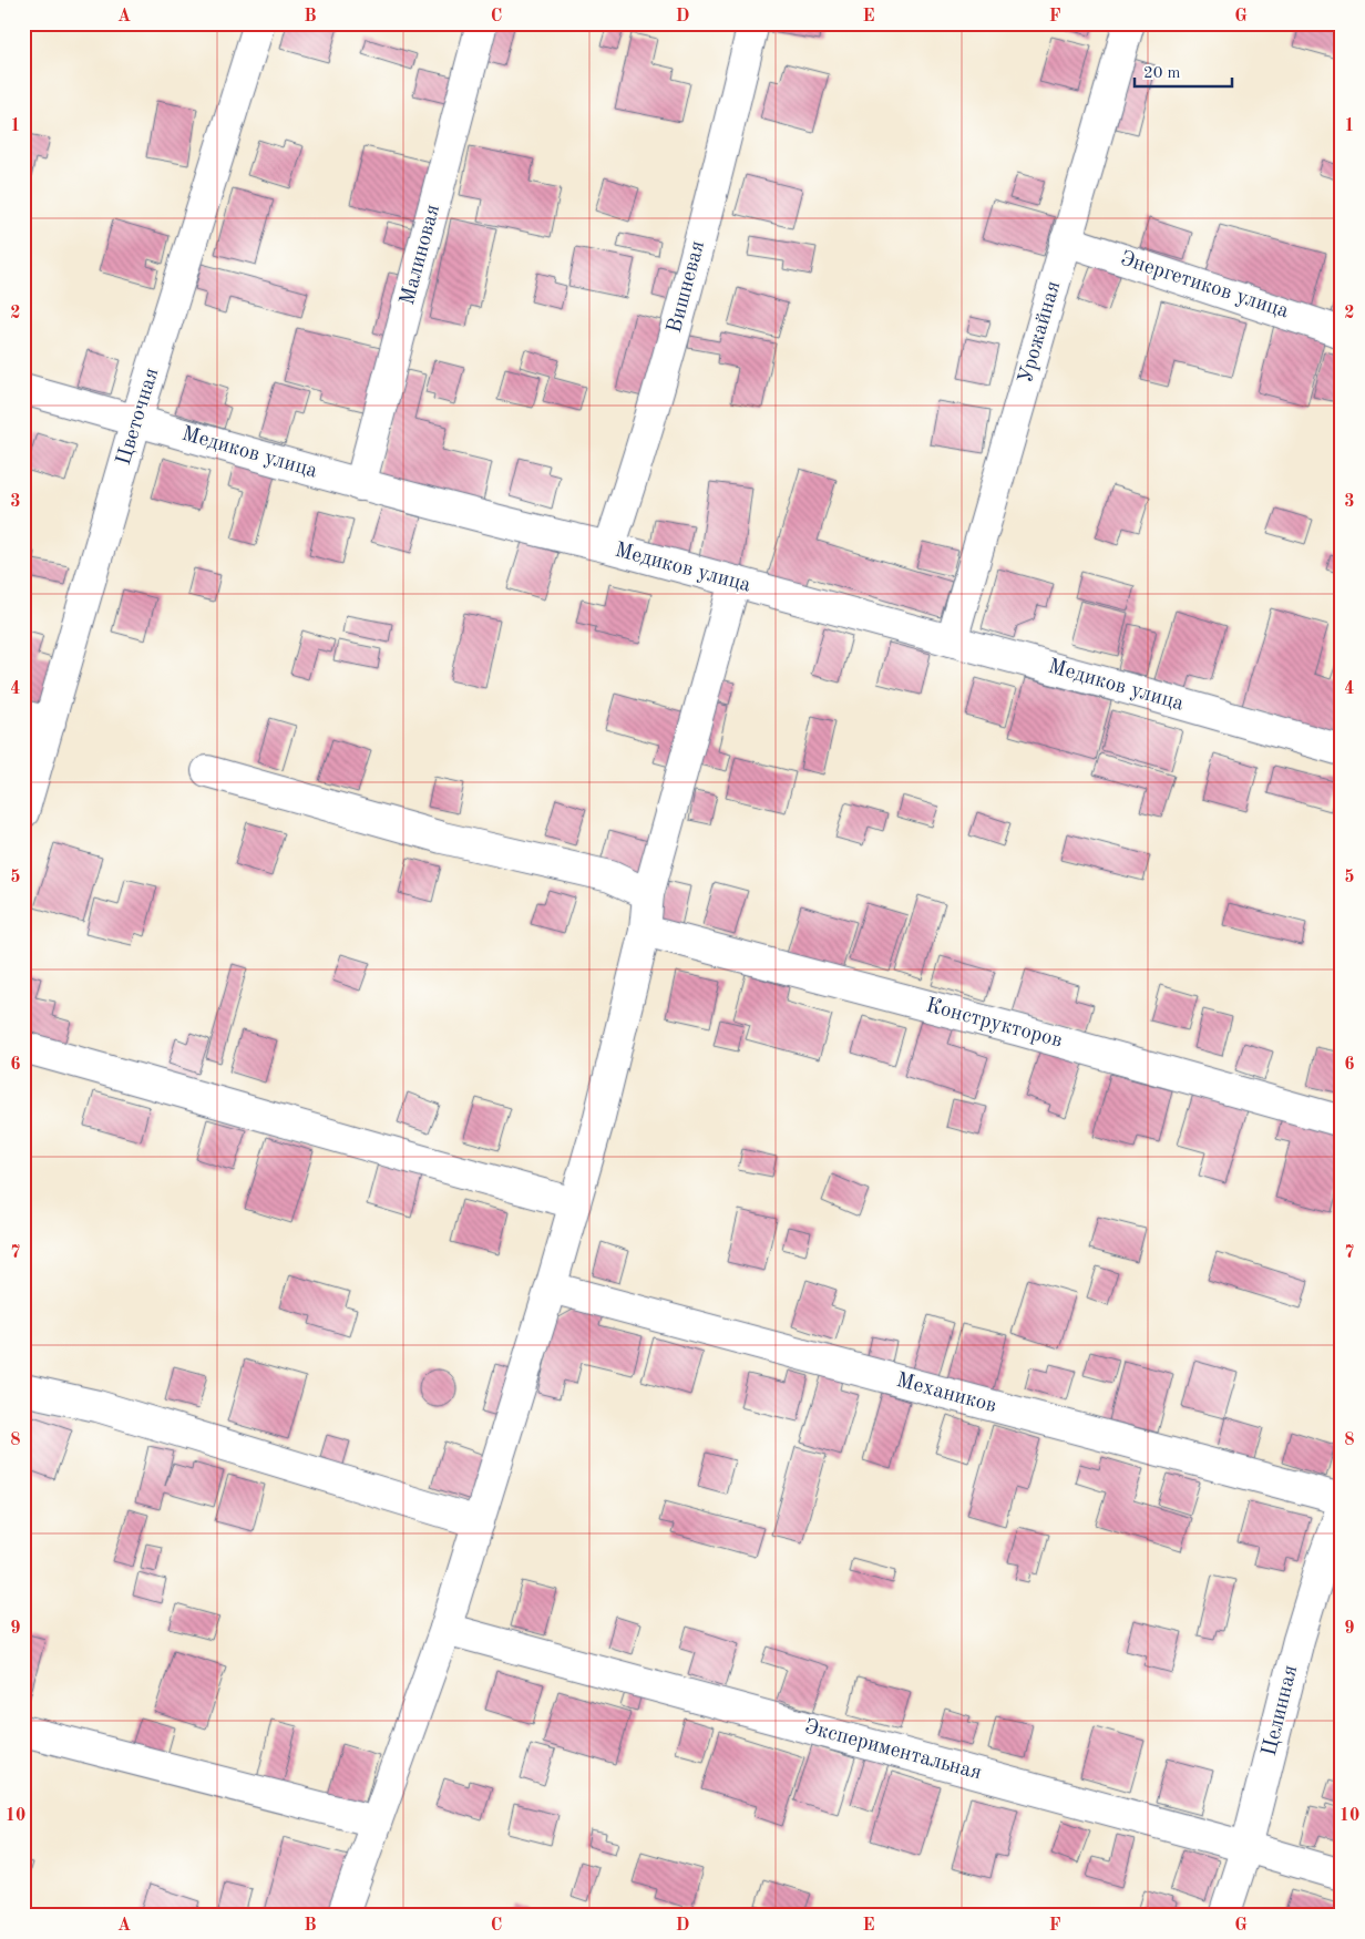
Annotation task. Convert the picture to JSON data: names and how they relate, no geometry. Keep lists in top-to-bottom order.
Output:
{
  "streets": {
    "street": [
      "Малиновая",
      "Энергетиков улица",
      "Вишневая",
      "Урожайная",
      "Цветочная",
      "Медиков улица",
      "Конструкторов",
      "Механиков",
      "Целинная",
      "Экспериментальная"
    ]
  },
  "crossings": [
    ["Малиновая", "Медиков улица"],
    ["Энергетиков улица", "Урожайная"],
    ["Вишневая", "Медиков улица"],
    ["Урожайная", "Медиков улица"],
    ["Цветочная", "Медиков улица"],
    ["Целинная", "Экспериментальная"]
  ],
  "scale_bar": "20 m",
  "grid": {
    "columns": [
      "A",
      "B",
      "C",
      "D",
      "E",
      "F",
      "G"
    ],
    "rows": [
      "1",
      "2",
      "3",
      "4",
      "5",
      "6",
      "7",
      "8",
      "9",
      "10"
    ]
  }
}
